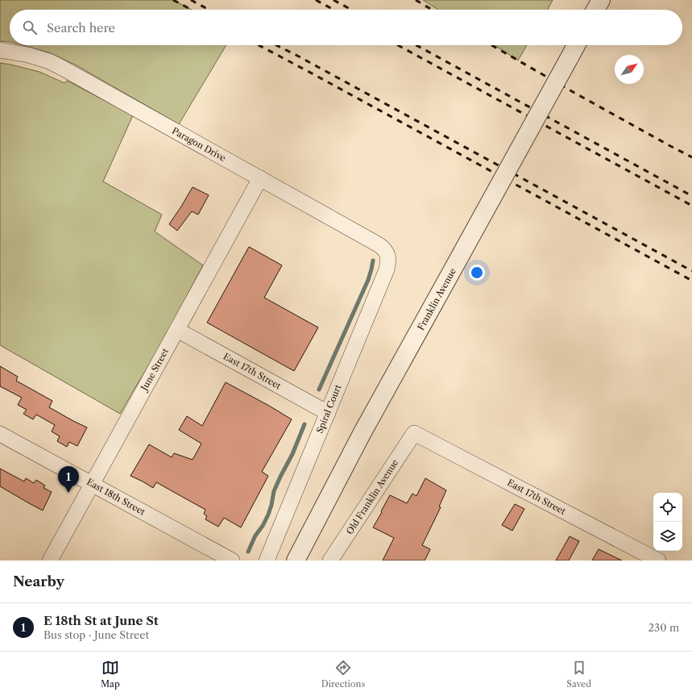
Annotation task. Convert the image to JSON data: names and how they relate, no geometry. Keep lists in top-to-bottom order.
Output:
{
  "streets": {
    "street": [
      "Paragon Drive",
      "Franklin Avenue",
      "June Street",
      "East 17th Street",
      "Spiral Court",
      "East 18th Street",
      "Old Franklin Avenue"
    ]
  },
  "crossings": [
    ["Paragon Drive", "June Street"],
    ["Paragon Drive", "Spiral Court"],
    ["June Street", "East 17th Street"],
    ["June Street", "East 18th Street"],
    ["East 17th Street", "Spiral Court"],
    ["East 17th Street", "Old Franklin Avenue"]
  ],
  "north": "top right",
  "page": {
    "search": "Search here",
    "pins": "1",
    "heading": "Nearby",
    "list": [
      {
        "mark": "1",
        "name": "E 18th St at June St",
        "note": "Bus stop · June Street",
        "value": "230 m"
      }
    ],
    "nav": ["Map", "Directions", "Saved"]
  }
}
